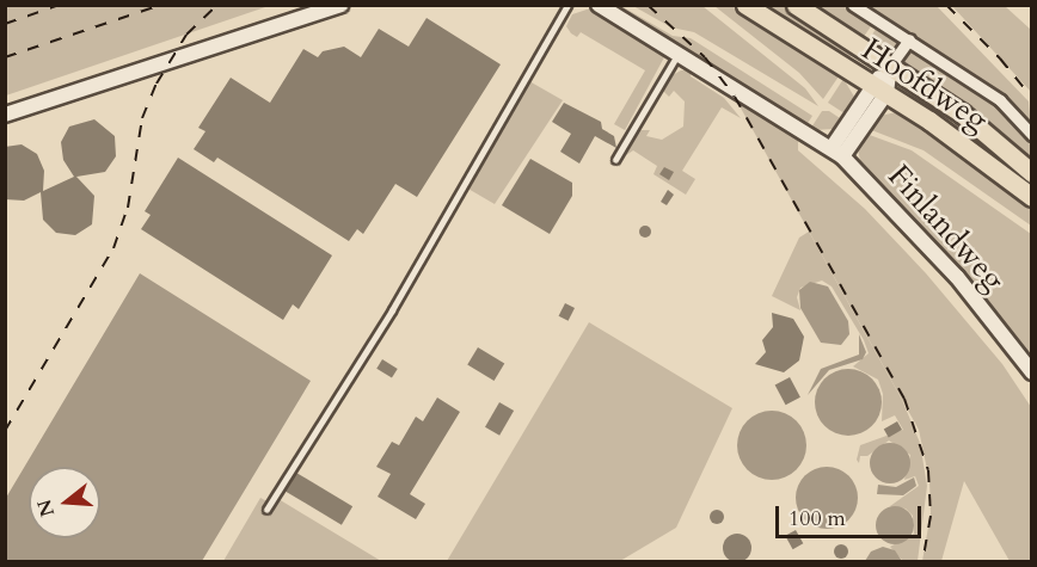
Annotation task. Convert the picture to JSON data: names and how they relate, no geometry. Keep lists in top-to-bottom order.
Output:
{
  "streets": {
    "main road": ["Hoofdweg"],
    "street": ["Finlandweg"]
  },
  "crossings": [
    ["Hoofdweg", "Finlandweg"]
  ],
  "scale_bar": "100 m",
  "north": "left"
}
